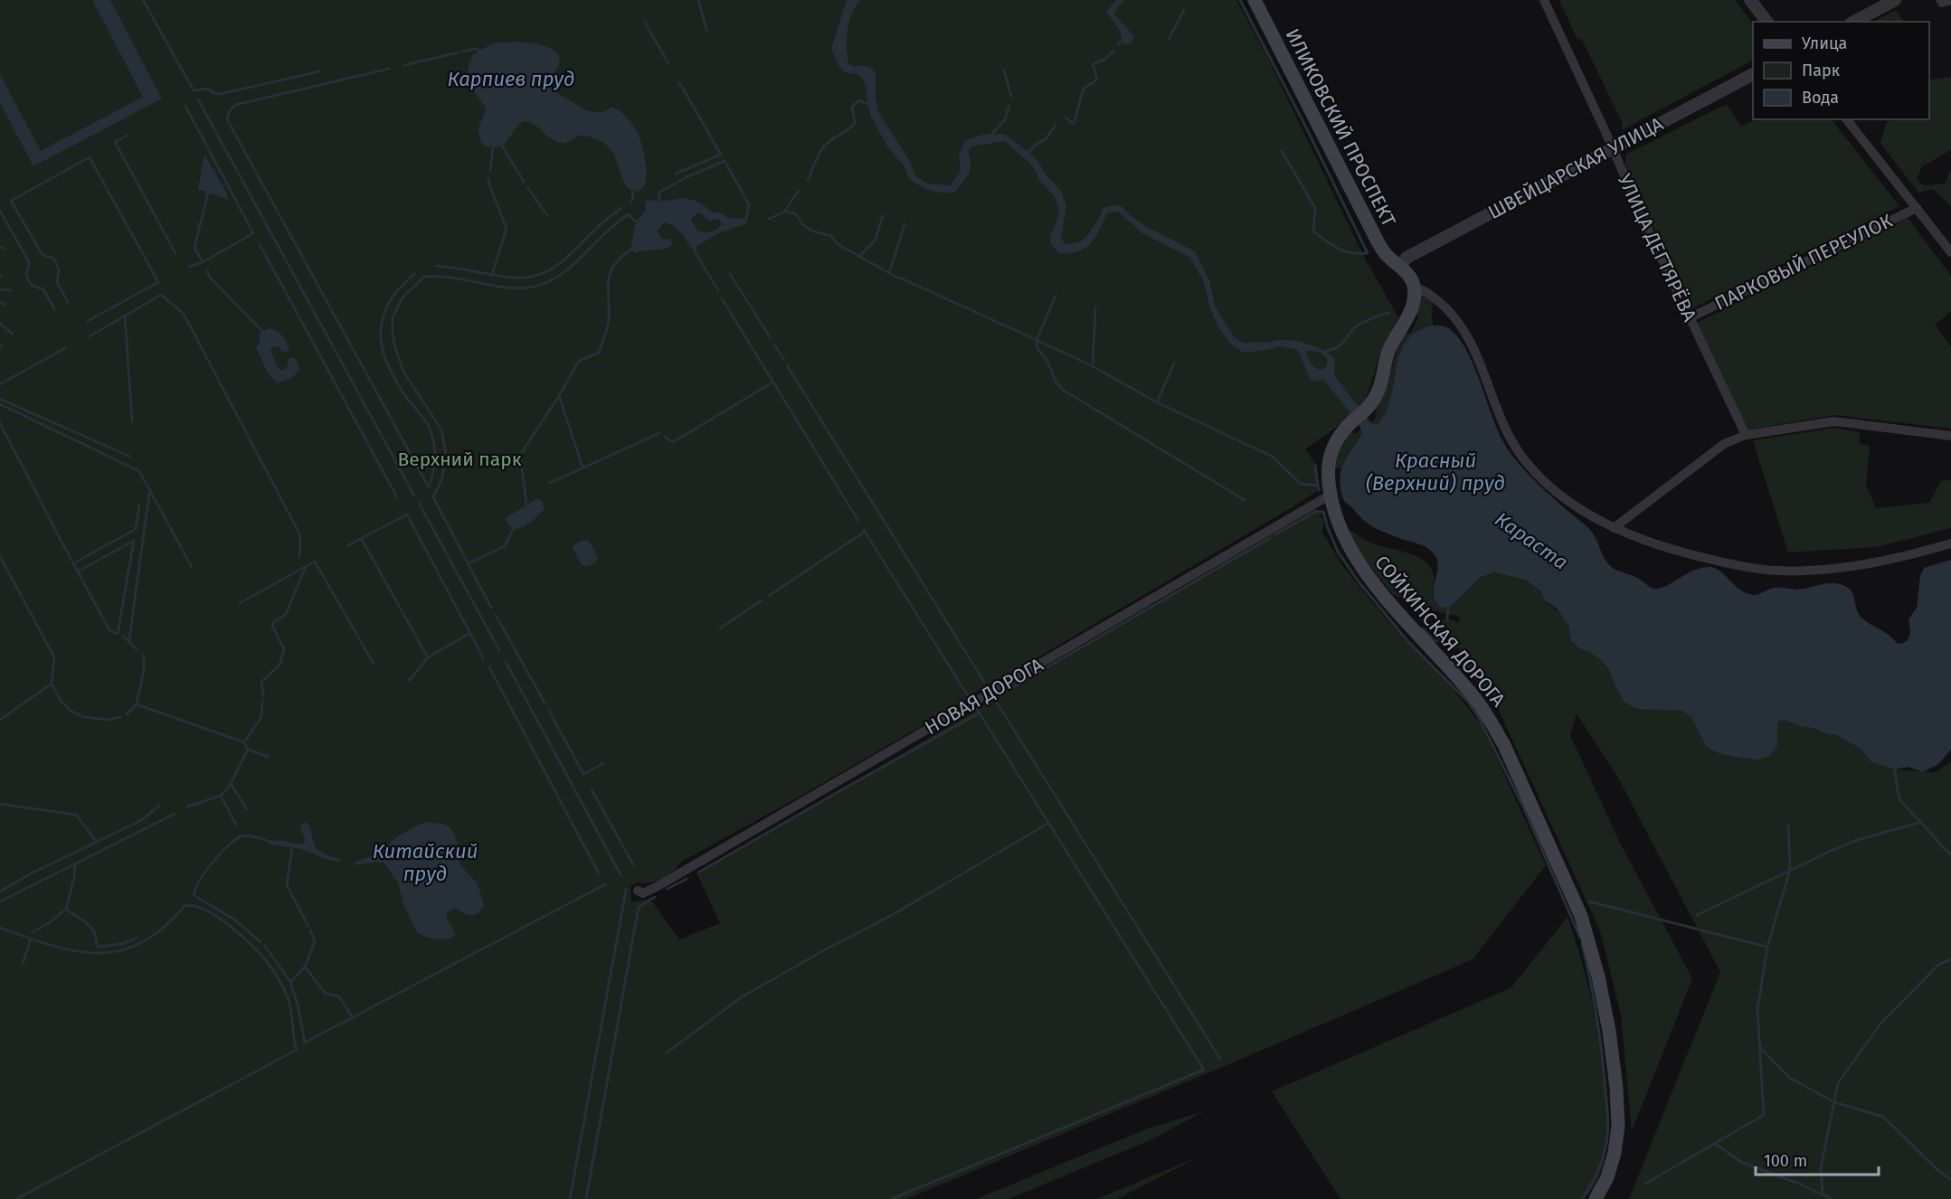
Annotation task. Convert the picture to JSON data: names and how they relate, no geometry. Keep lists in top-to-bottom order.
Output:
{
  "streets": {
    "main road": ["ИЛИКОВСКИЙ ПРОСПЕКТ", "СОЙКИНСКАЯ ДОРОГА"],
    "street": [
      "ШВЕЙЦАРСКАЯ УЛИЦА",
      "УЛИЦА ДЕГТЯРЁВА",
      "ПАРКОВЫЙ ПЕРЕУЛОК",
      "НОВАЯ ДОРОГА"
    ]
  },
  "crossings": [
    ["ИЛИКОВСКИЙ ПРОСПЕКТ", "ШВЕЙЦАРСКАЯ УЛИЦА"],
    ["ИЛИКОВСКИЙ ПРОСПЕКТ", "СОЙКИНСКАЯ ДОРОГА"],
    ["ШВЕЙЦАРСКАЯ УЛИЦА", "УЛИЦА ДЕГТЯРЁВА"],
    ["УЛИЦА ДЕГТЯРЁВА", "ПАРКОВЫЙ ПЕРЕУЛОК"],
    ["СОЙКИНСКАЯ ДОРОГА", "НОВАЯ ДОРОГА"]
  ],
  "water": [
    "Карпиев пруд",
    "Красный (Верхний) пруд",
    "Караста",
    "Китайский пруд"
  ],
  "parks": ["Верхний парк"],
  "legend": ["Улица", "Парк", "Вода"],
  "scale_bar": "100 m"
}
